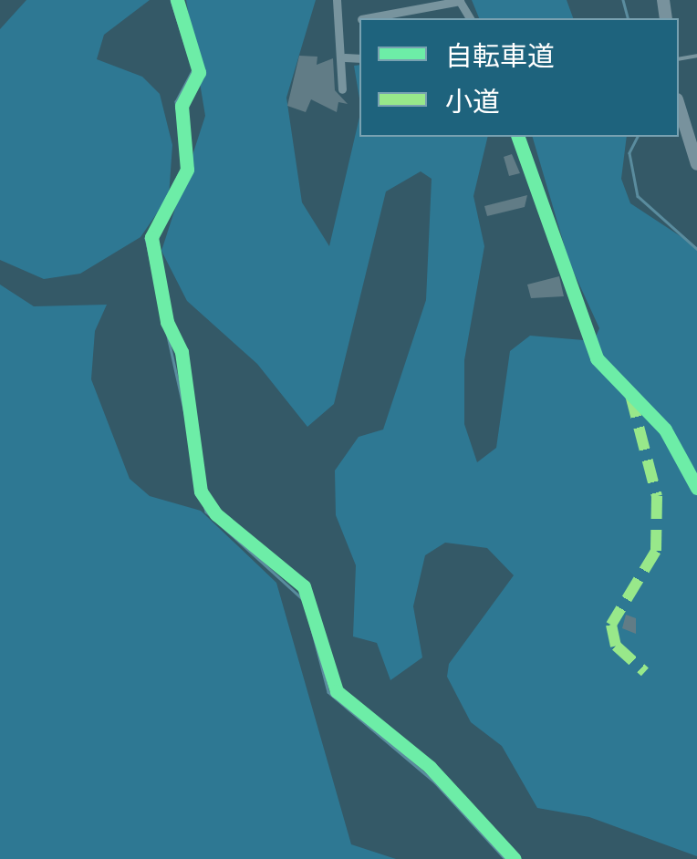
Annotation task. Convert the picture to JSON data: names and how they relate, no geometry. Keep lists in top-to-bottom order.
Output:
{
  "legend": ["自転車道", "小道"]
}
